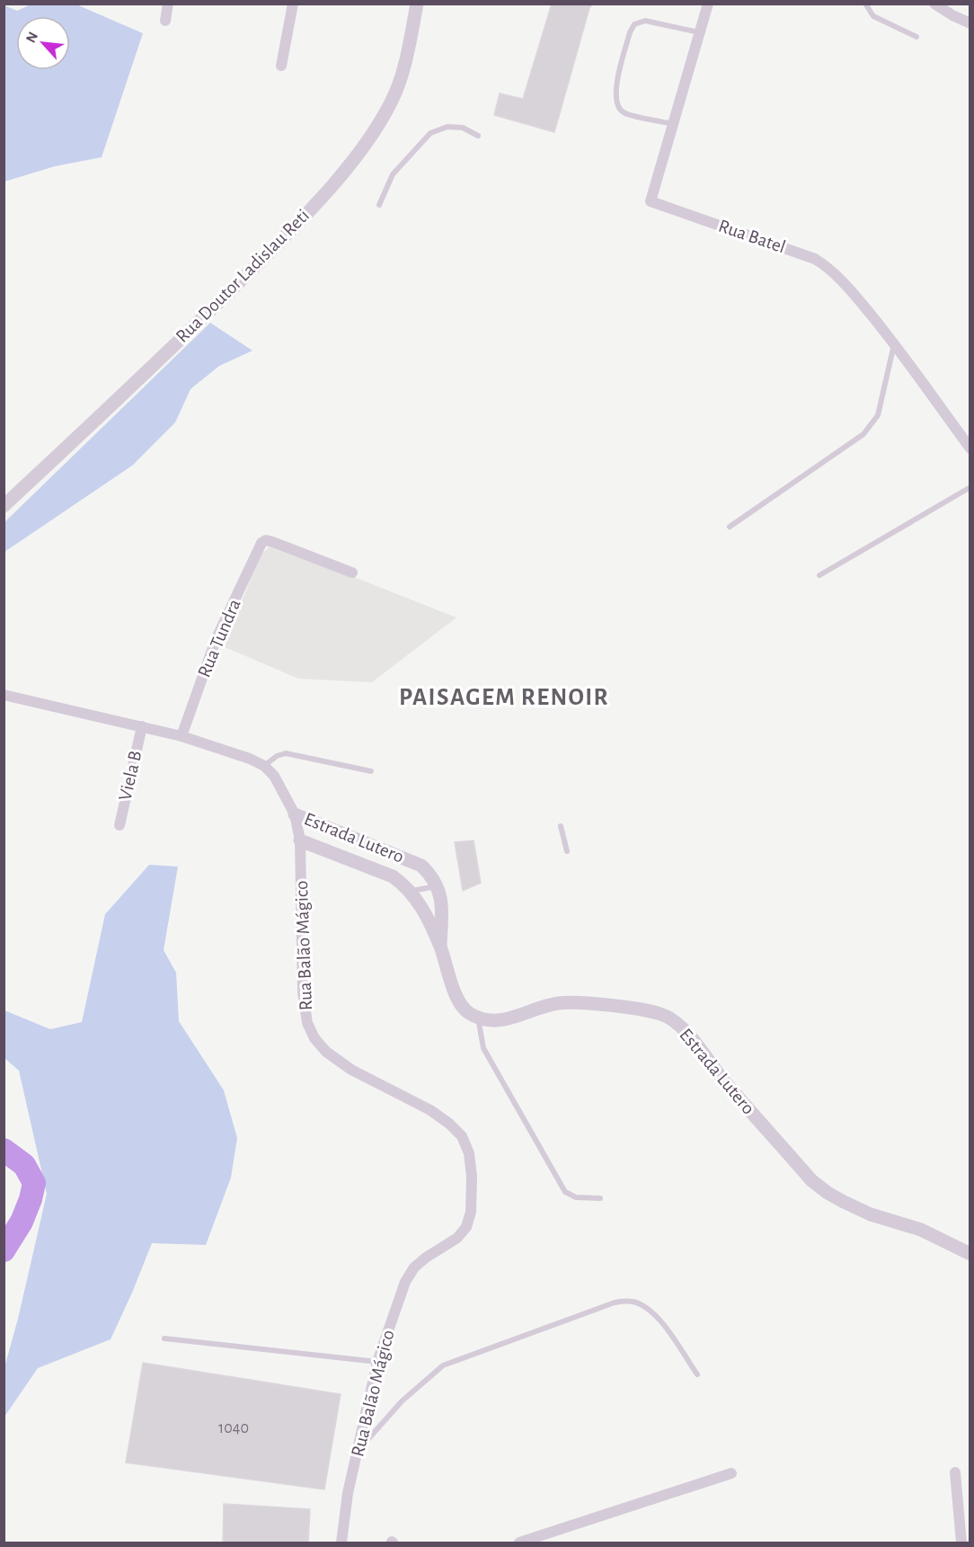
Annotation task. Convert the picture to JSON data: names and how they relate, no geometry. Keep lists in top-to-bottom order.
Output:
{
  "streets": {
    "street": [
      "Rua Batel",
      "Rua Doutor Ladislau Reti",
      "Rua Tundra",
      "Viela B",
      "Estrada Lutero",
      "Rua Balão Mágico"
    ]
  },
  "crossings": [
    ["Rua Tundra", "Rua Balão Mágico"],
    ["Viela B", "Rua Balão Mágico"],
    ["Estrada Lutero", "Rua Balão Mágico"]
  ],
  "districts": ["PAISAGEM RENOIR"],
  "house_numbers": ["1040"],
  "north": "top left"
}
